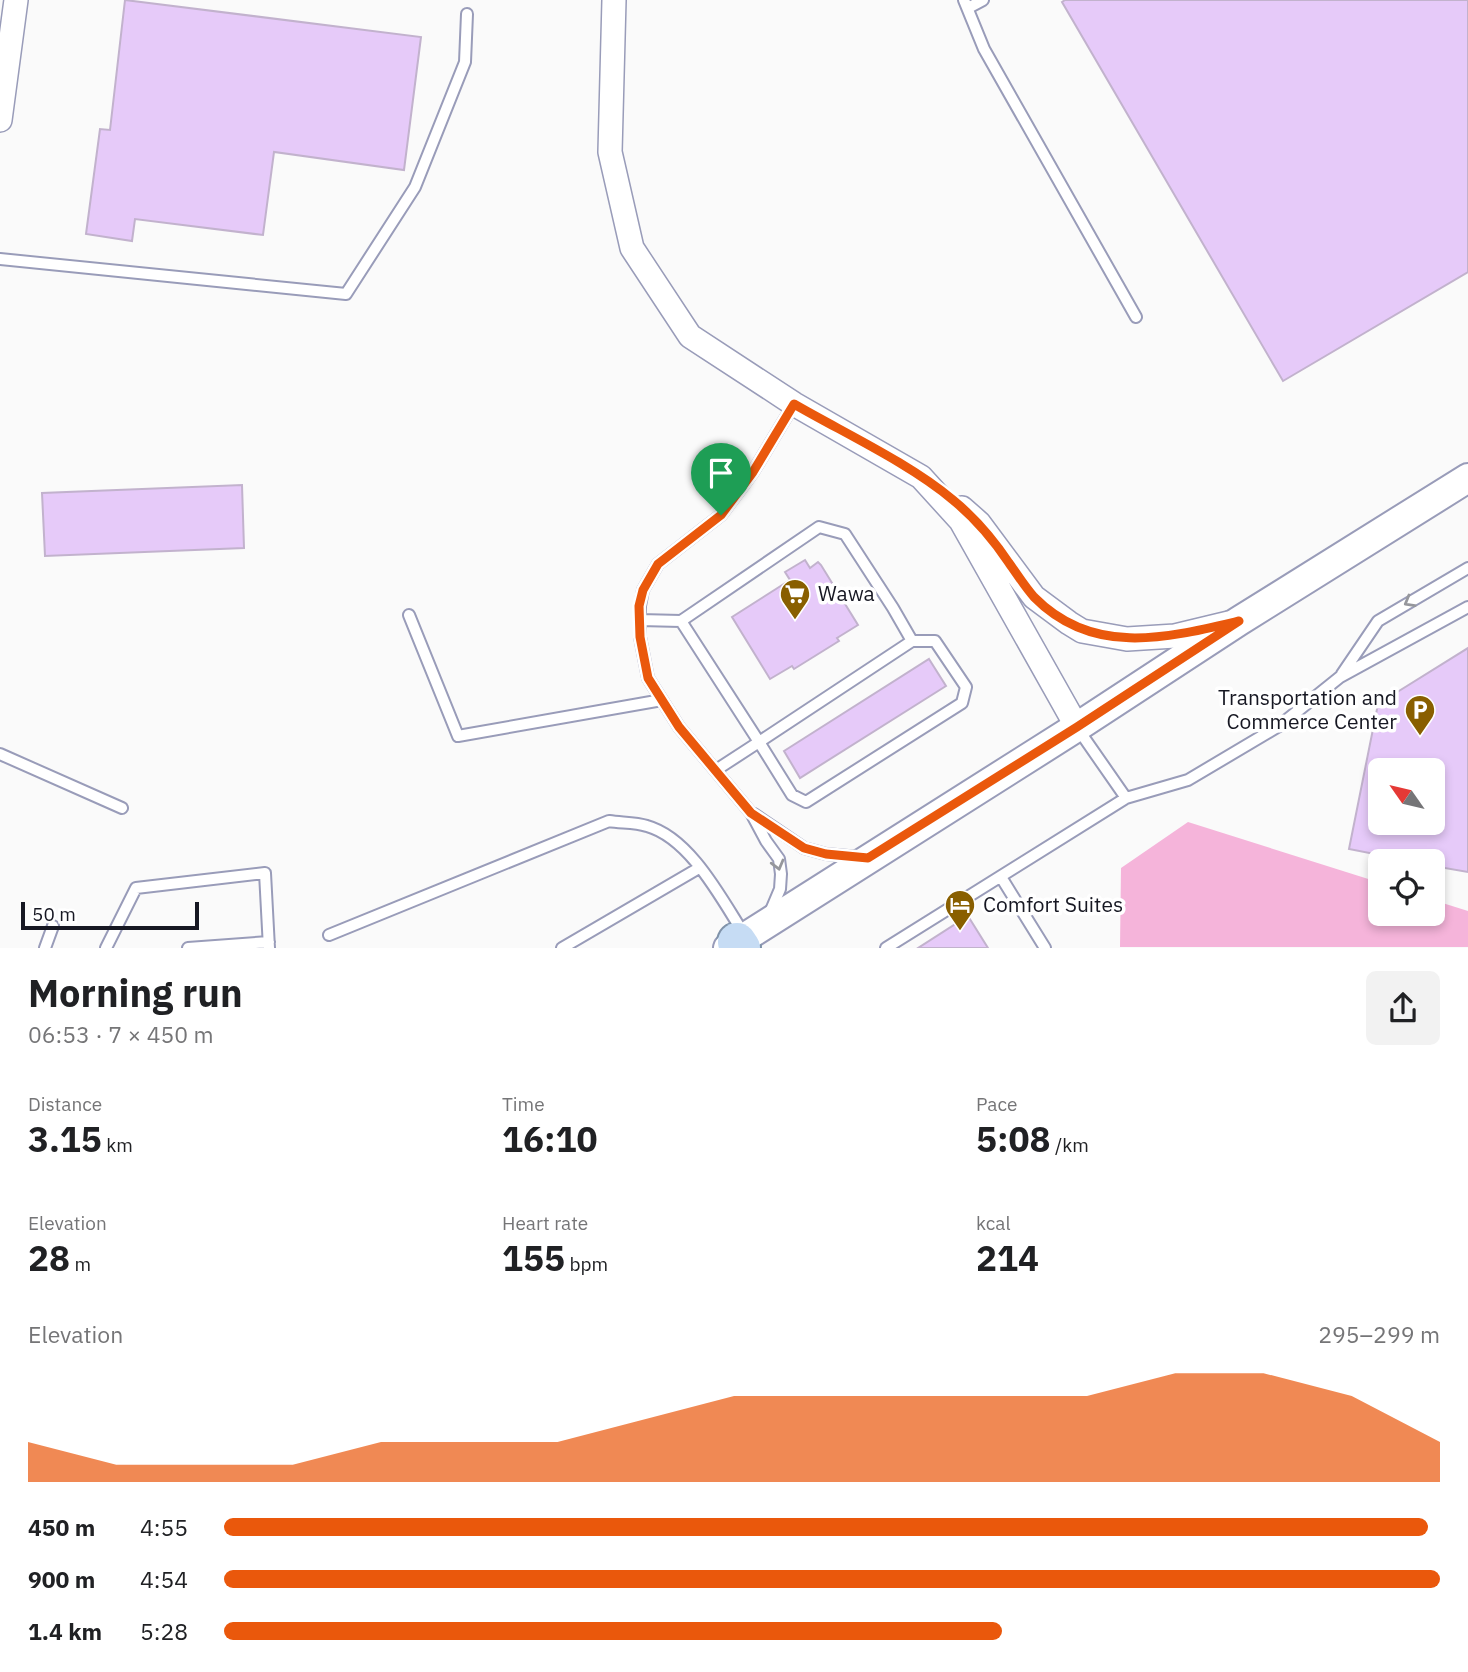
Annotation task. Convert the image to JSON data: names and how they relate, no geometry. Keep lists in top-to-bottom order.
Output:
{
  "places": {
    "supermarket": ["Wawa"],
    "parking": ["Transportation and Commerce Center"],
    "hotel": ["Comfort Suites"]
  },
  "scale_bar": "50 m",
  "north": "top left",
  "page": {
    "scale": "50 m",
    "heading": ["Morning run", "06:53 · 7 × 450 m"],
    "stats": [
      ["Distance", "3.15 km"],
      ["Time", "16:10"],
      ["Pace", "5:08 /km"],
      ["Elevation", "28 m"],
      ["Heart rate", "155 bpm"],
      ["kcal", "214"]
    ],
    "chart": ["Elevation", "295–299 m"],
    "list": [
      {
        "name": "450 m",
        "note": "4:55"
      },
      {
        "name": "900 m",
        "note": "4:54"
      },
      {
        "name": "1.4 km",
        "note": "5:28"
      }
    ]
  }
}
